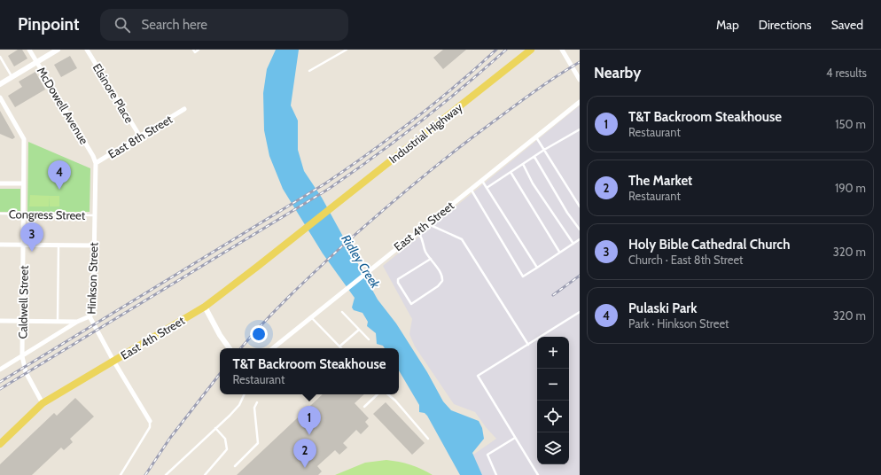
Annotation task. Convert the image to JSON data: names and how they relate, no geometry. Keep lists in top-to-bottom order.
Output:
{
  "streets": {
    "main road": ["Industrial Highway", "East 4th Street"],
    "street": [
      "Elsinore Place",
      "McDowell Avenue",
      "East 8th Street",
      "Hinkson Street",
      "Caldwell Street"
    ],
    "lane": ["Congress Street"]
  },
  "crossings": [
    ["Elsinore Place", "East 8th Street"],
    ["McDowell Avenue", "East 8th Street"],
    ["McDowell Avenue", "Hinkson Street"],
    ["Industrial Highway", "East 4th Street"],
    ["East 8th Street", "Hinkson Street"],
    ["Congress Street", "Hinkson Street"],
    ["Congress Street", "Caldwell Street"],
    ["East 4th Street", "Hinkson Street"],
    ["East 4th Street", "Caldwell Street"]
  ],
  "water": ["Ridley Creek"],
  "page": {
    "header": "Pinpoint",
    "search": "Search here",
    "nav": ["Map", "Directions", "Saved"],
    "heading": ["Nearby", "4 results"],
    "list": [
      {
        "mark": "1",
        "name": "T&T Backroom Steakhouse",
        "note": "Restaurant",
        "value": "150 m"
      },
      {
        "mark": "2",
        "name": "The Market",
        "note": "Restaurant",
        "value": "190 m"
      },
      {
        "mark": "3",
        "name": "Holy Bible Cathedral Church",
        "note": "Church · East 8th Street",
        "value": "320 m"
      },
      {
        "mark": "4",
        "name": "Pulaski Park",
        "note": "Park · Hinkson Street",
        "value": "320 m"
      }
    ],
    "pins": [
      "4",
      "3",
      "1",
      "2"
    ],
    "map_buttons": ["+", "−"],
    "popup": ["T&T Backroom Steakhouse", "Restaurant"]
  }
}
